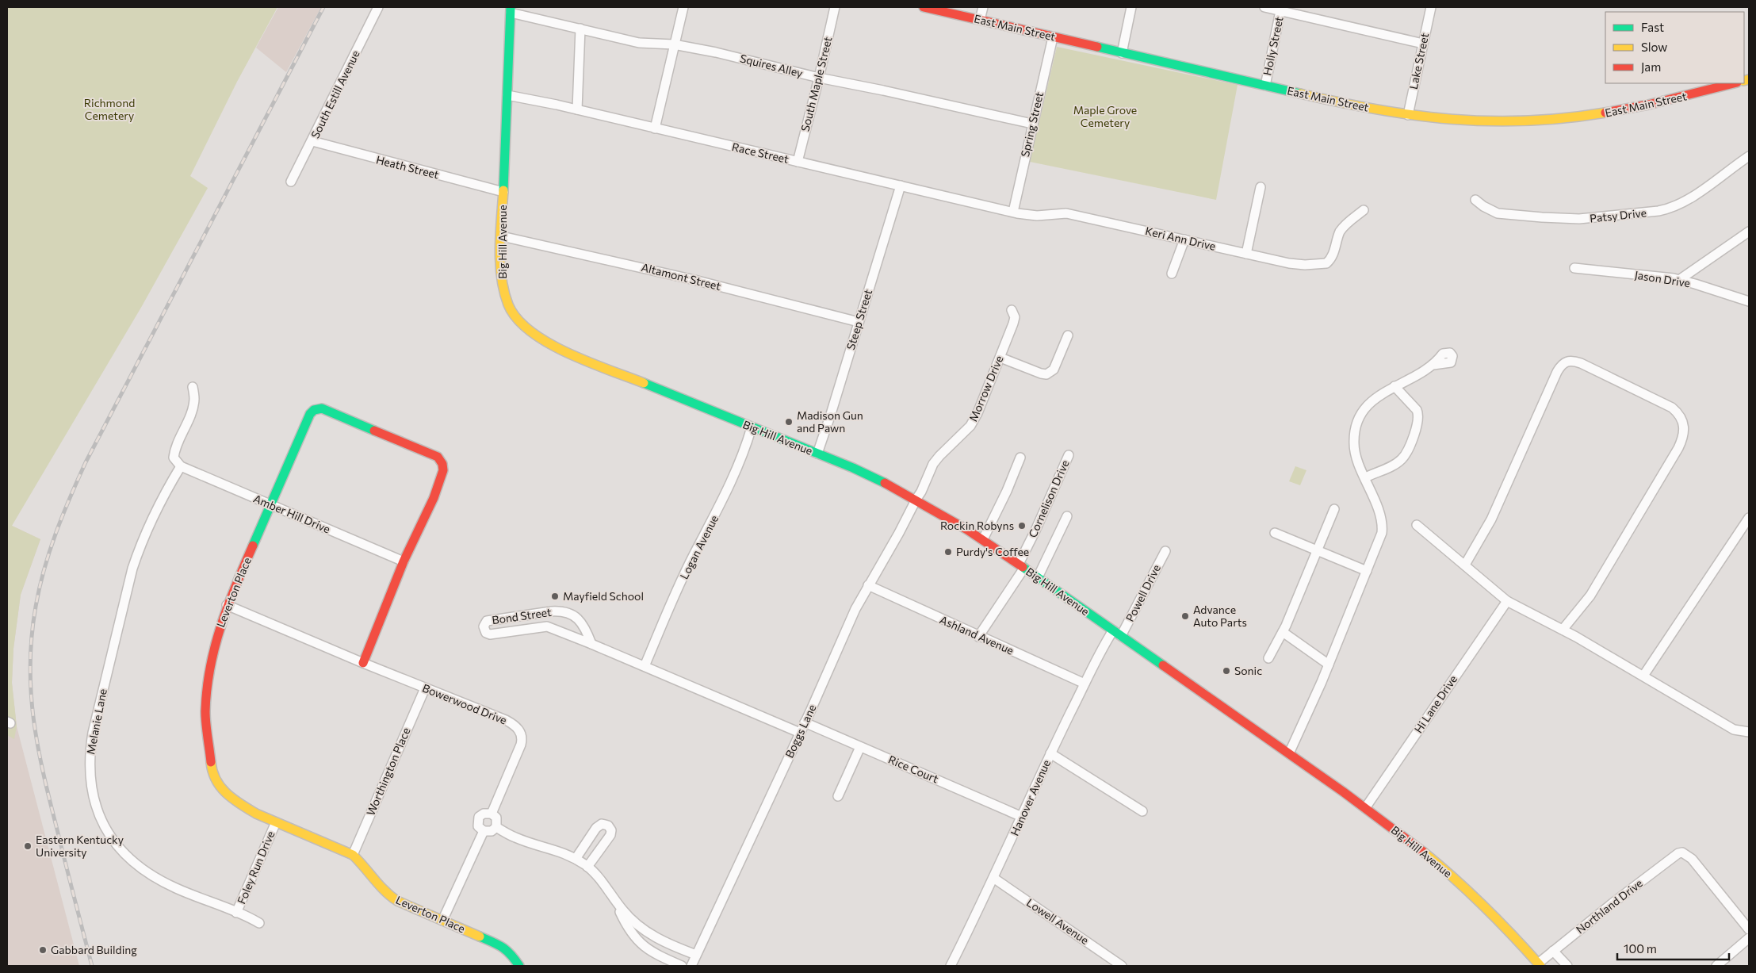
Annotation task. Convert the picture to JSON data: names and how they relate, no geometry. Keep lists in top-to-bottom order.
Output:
{
  "streets": {
    "main road": ["East Main Street", "Big Hill Avenue", "Leverton Place"],
    "street": [
      "Holly Street",
      "Lake Street",
      "Squires Alley",
      "South Maple Street",
      "South Estill Avenue",
      "Spring Street",
      "Race Street",
      "Heath Street",
      "Patsy Drive",
      "Keri Ann Drive",
      "Altamont Street",
      "Jason Drive",
      "Steep Street",
      "Morrow Drive",
      "Cornelison Drive",
      "Amber Hill Drive",
      "Logan Avenue",
      "Powell Drive",
      "Bond Street",
      "Ashland Avenue",
      "Bowerwood Drive",
      "Hi Lane Drive",
      "Melanie Lane",
      "Boggs Lane",
      "Rice Court",
      "Worthington Place",
      "Hanover Avenue",
      "Foley Run Drive",
      "Northland Drive",
      "Lowell Avenue"
    ]
  },
  "crossings": [
    ["East Main Street", "Holly Street"],
    ["East Main Street", "Lake Street"],
    ["East Main Street", "Spring Street"],
    ["Squires Alley", "South Maple Street"],
    ["Squires Alley", "Spring Street"],
    ["Squires Alley", "Big Hill Avenue"],
    ["South Maple Street", "Race Street"],
    ["South Estill Avenue", "Heath Street"],
    ["Spring Street", "Race Street"],
    ["Spring Street", "Keri Ann Drive"],
    ["Race Street", "Keri Ann Drive"],
    ["Race Street", "Big Hill Avenue"],
    ["Race Street", "Steep Street"],
    ["Heath Street", "Big Hill Avenue"],
    ["Big Hill Avenue", "Altamont Street"],
    ["Big Hill Avenue", "Steep Street"],
    ["Big Hill Avenue", "Morrow Drive"],
    ["Big Hill Avenue", "Cornelison Drive"],
    ["Big Hill Avenue", "Logan Avenue"],
    ["Big Hill Avenue", "Powell Drive"],
    ["Big Hill Avenue", "Hi Lane Drive"],
    ["Big Hill Avenue", "Boggs Lane"],
    ["Big Hill Avenue", "Hanover Avenue"],
    ["Big Hill Avenue", "Northland Drive"],
    ["Altamont Street", "Steep Street"],
    ["Morrow Drive", "Boggs Lane"],
    ["Cornelison Drive", "Ashland Avenue"],
    ["Amber Hill Drive", "Leverton Place"],
    ["Amber Hill Drive", "Melanie Lane"],
    ["Logan Avenue", "Bond Street"],
    ["Leverton Place", "Bowerwood Drive"],
    ["Leverton Place", "Worthington Place"],
    ["Leverton Place", "Foley Run Drive"],
    ["Bond Street", "Boggs Lane"],
    ["Ashland Avenue", "Boggs Lane"],
    ["Ashland Avenue", "Hanover Avenue"],
    ["Bowerwood Drive", "Worthington Place"],
    ["Melanie Lane", "Foley Run Drive"],
    ["Boggs Lane", "Rice Court"],
    ["Rice Court", "Hanover Avenue"],
    ["Hanover Avenue", "Lowell Avenue"]
  ],
  "parks": ["Richmond Cemetery", "Maple Grove Cemetery"],
  "places": [
    "Madison Gun and Pawn",
    "Rockin Robyns",
    "Purdy's Coffee",
    "Mayfield School",
    "Advance Auto Parts",
    "Sonic",
    "Eastern Kentucky University",
    "Gabbard Building"
  ],
  "legend": ["Fast", "Slow", "Jam"],
  "scale_bar": "100 m"
}
